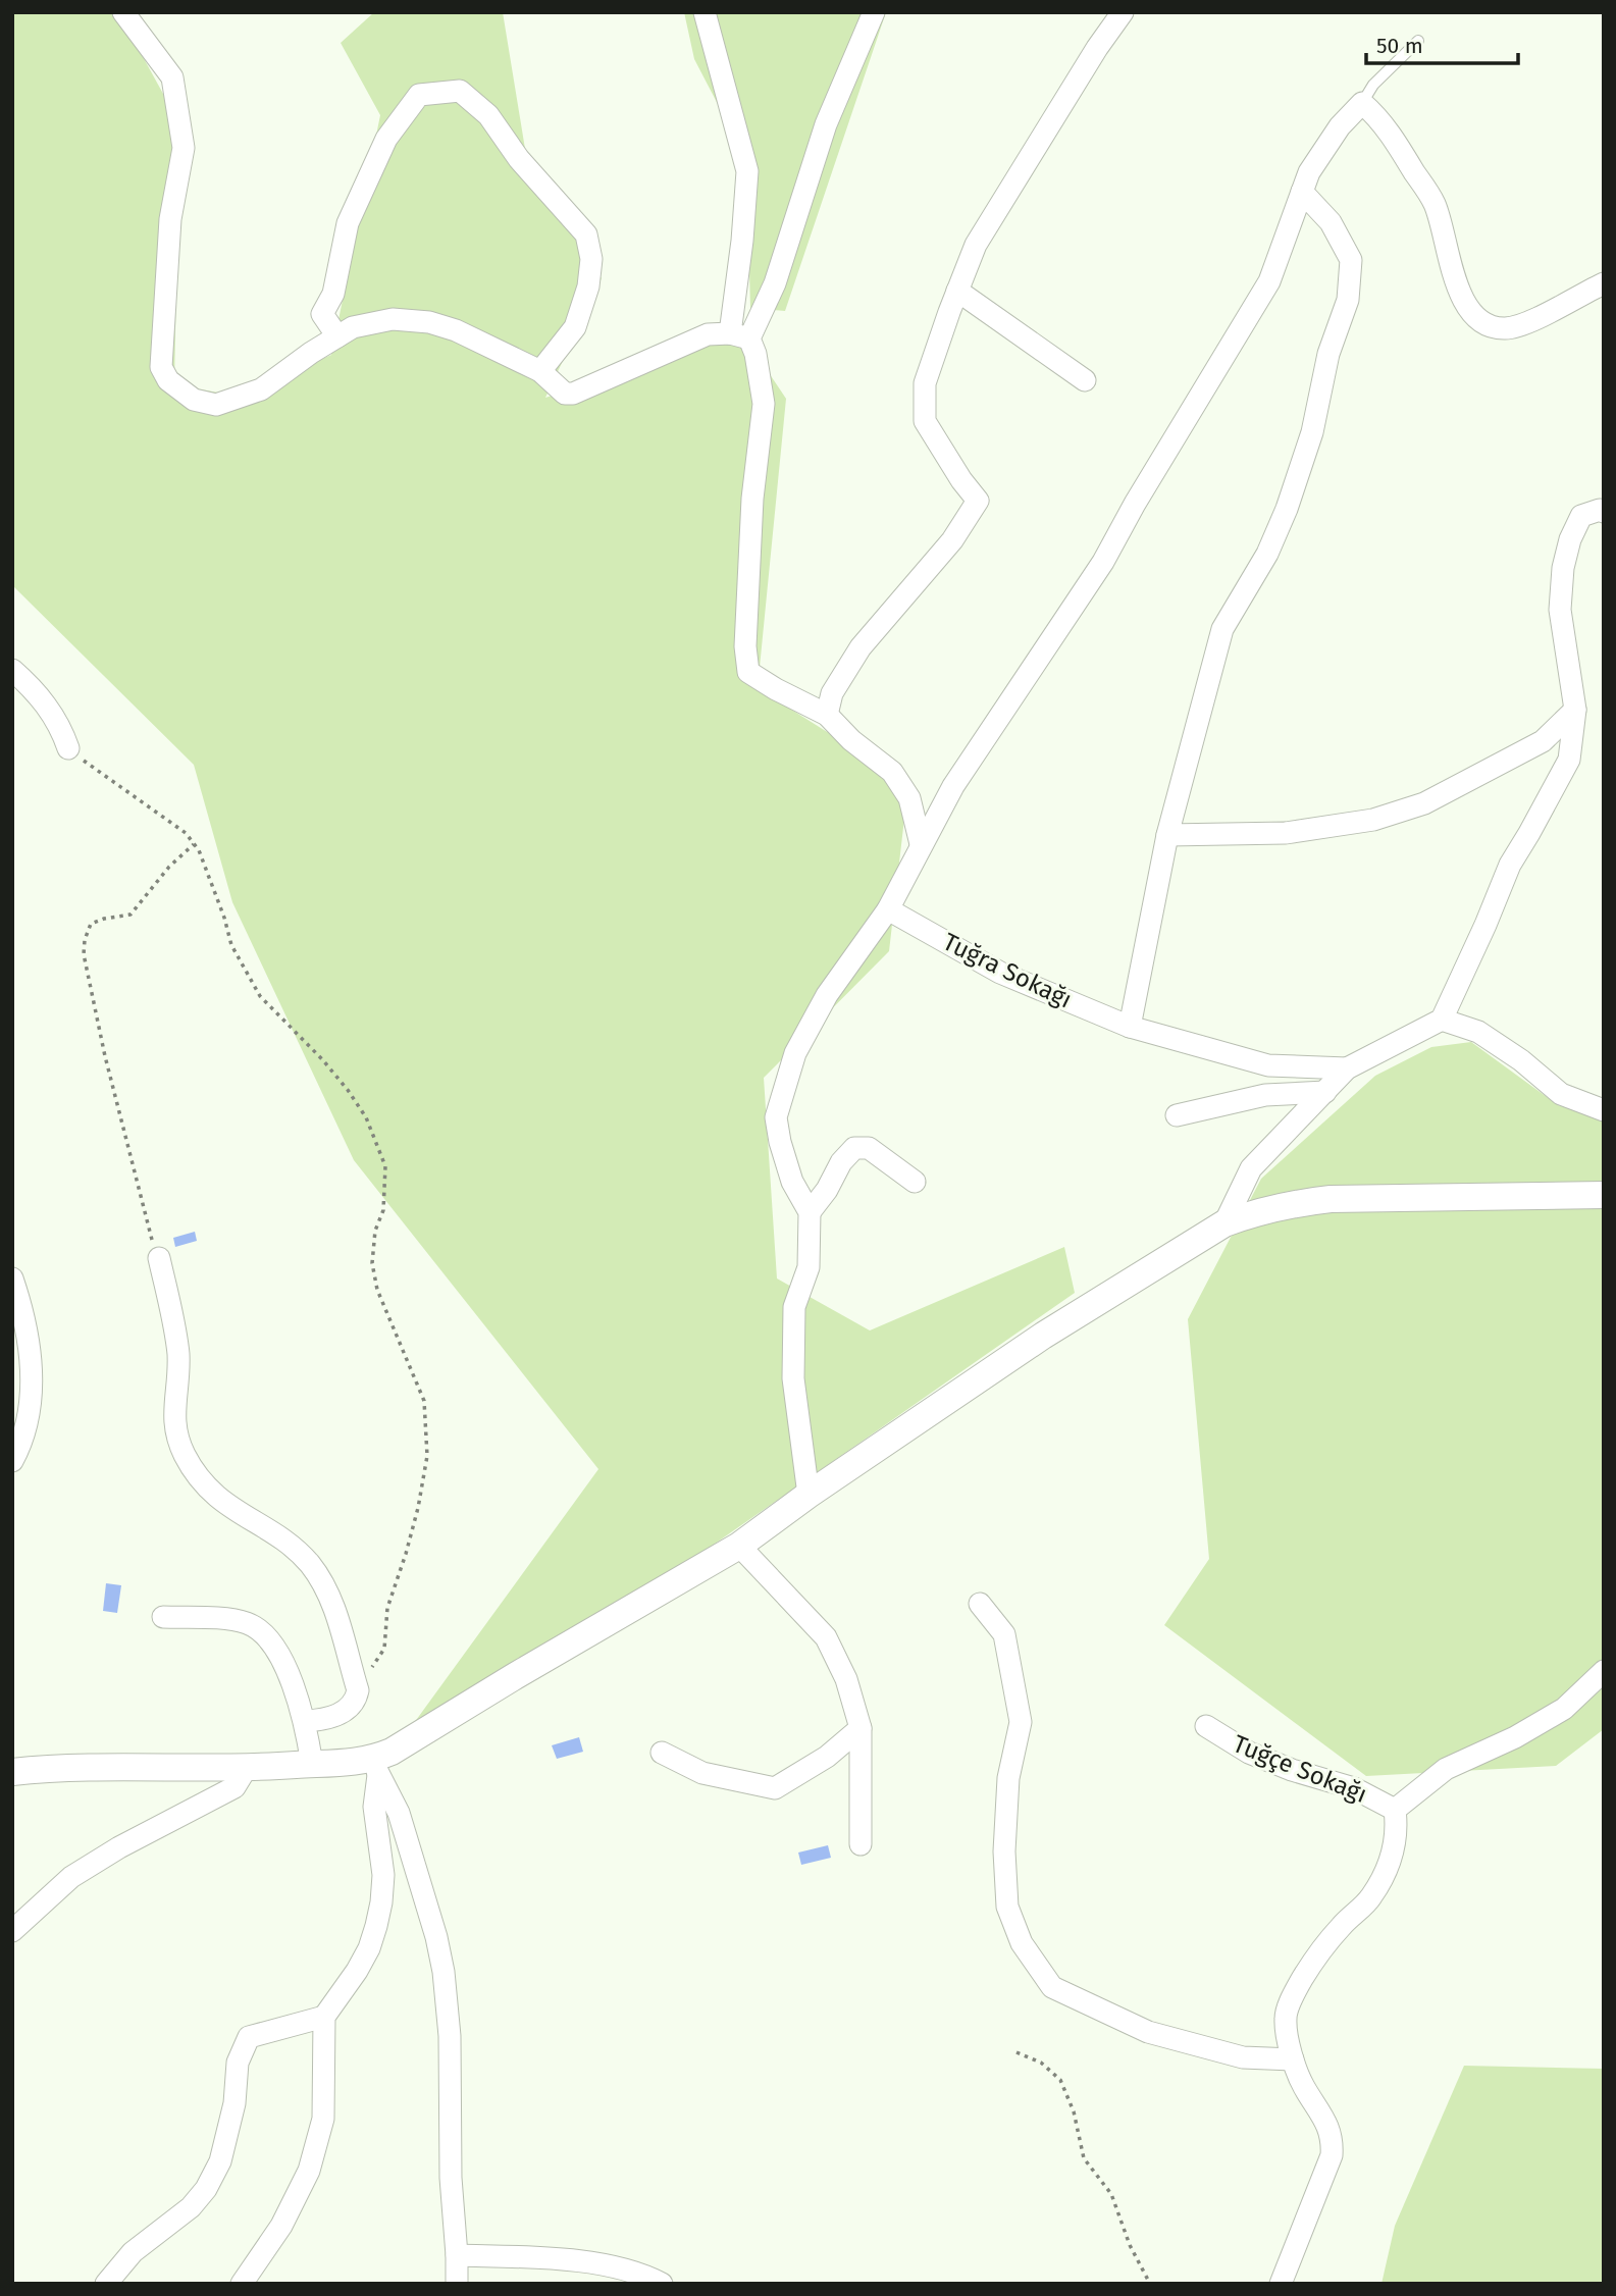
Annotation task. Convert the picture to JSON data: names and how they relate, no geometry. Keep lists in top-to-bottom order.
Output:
{
  "streets": {
    "street": ["Tuğra Sokağı", "Tuğçe Sokağı"]
  },
  "scale_bar": "50 m"
}
